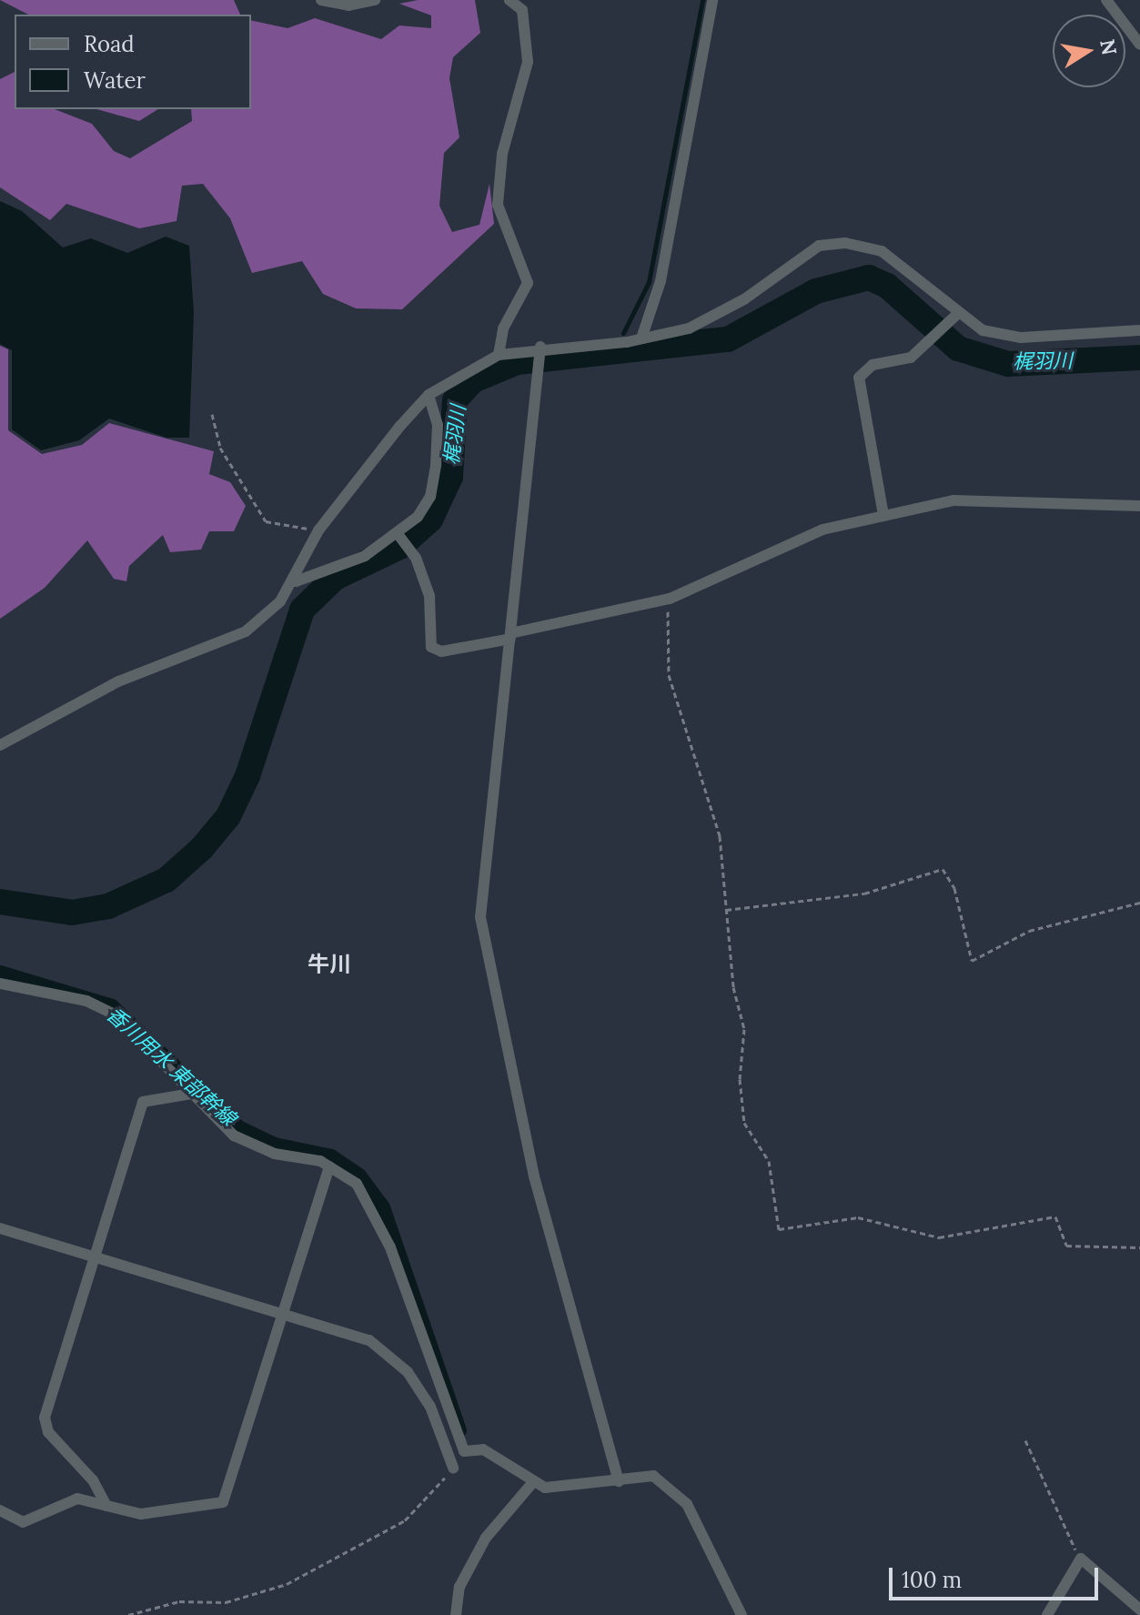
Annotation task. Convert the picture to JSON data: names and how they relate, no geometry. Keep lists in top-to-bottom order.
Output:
{
  "districts": ["牛川"],
  "water": ["梶羽川", "香川用水 東部幹線"],
  "legend": ["Road", "Water"],
  "scale_bar": "100 m",
  "north": "right"
}
